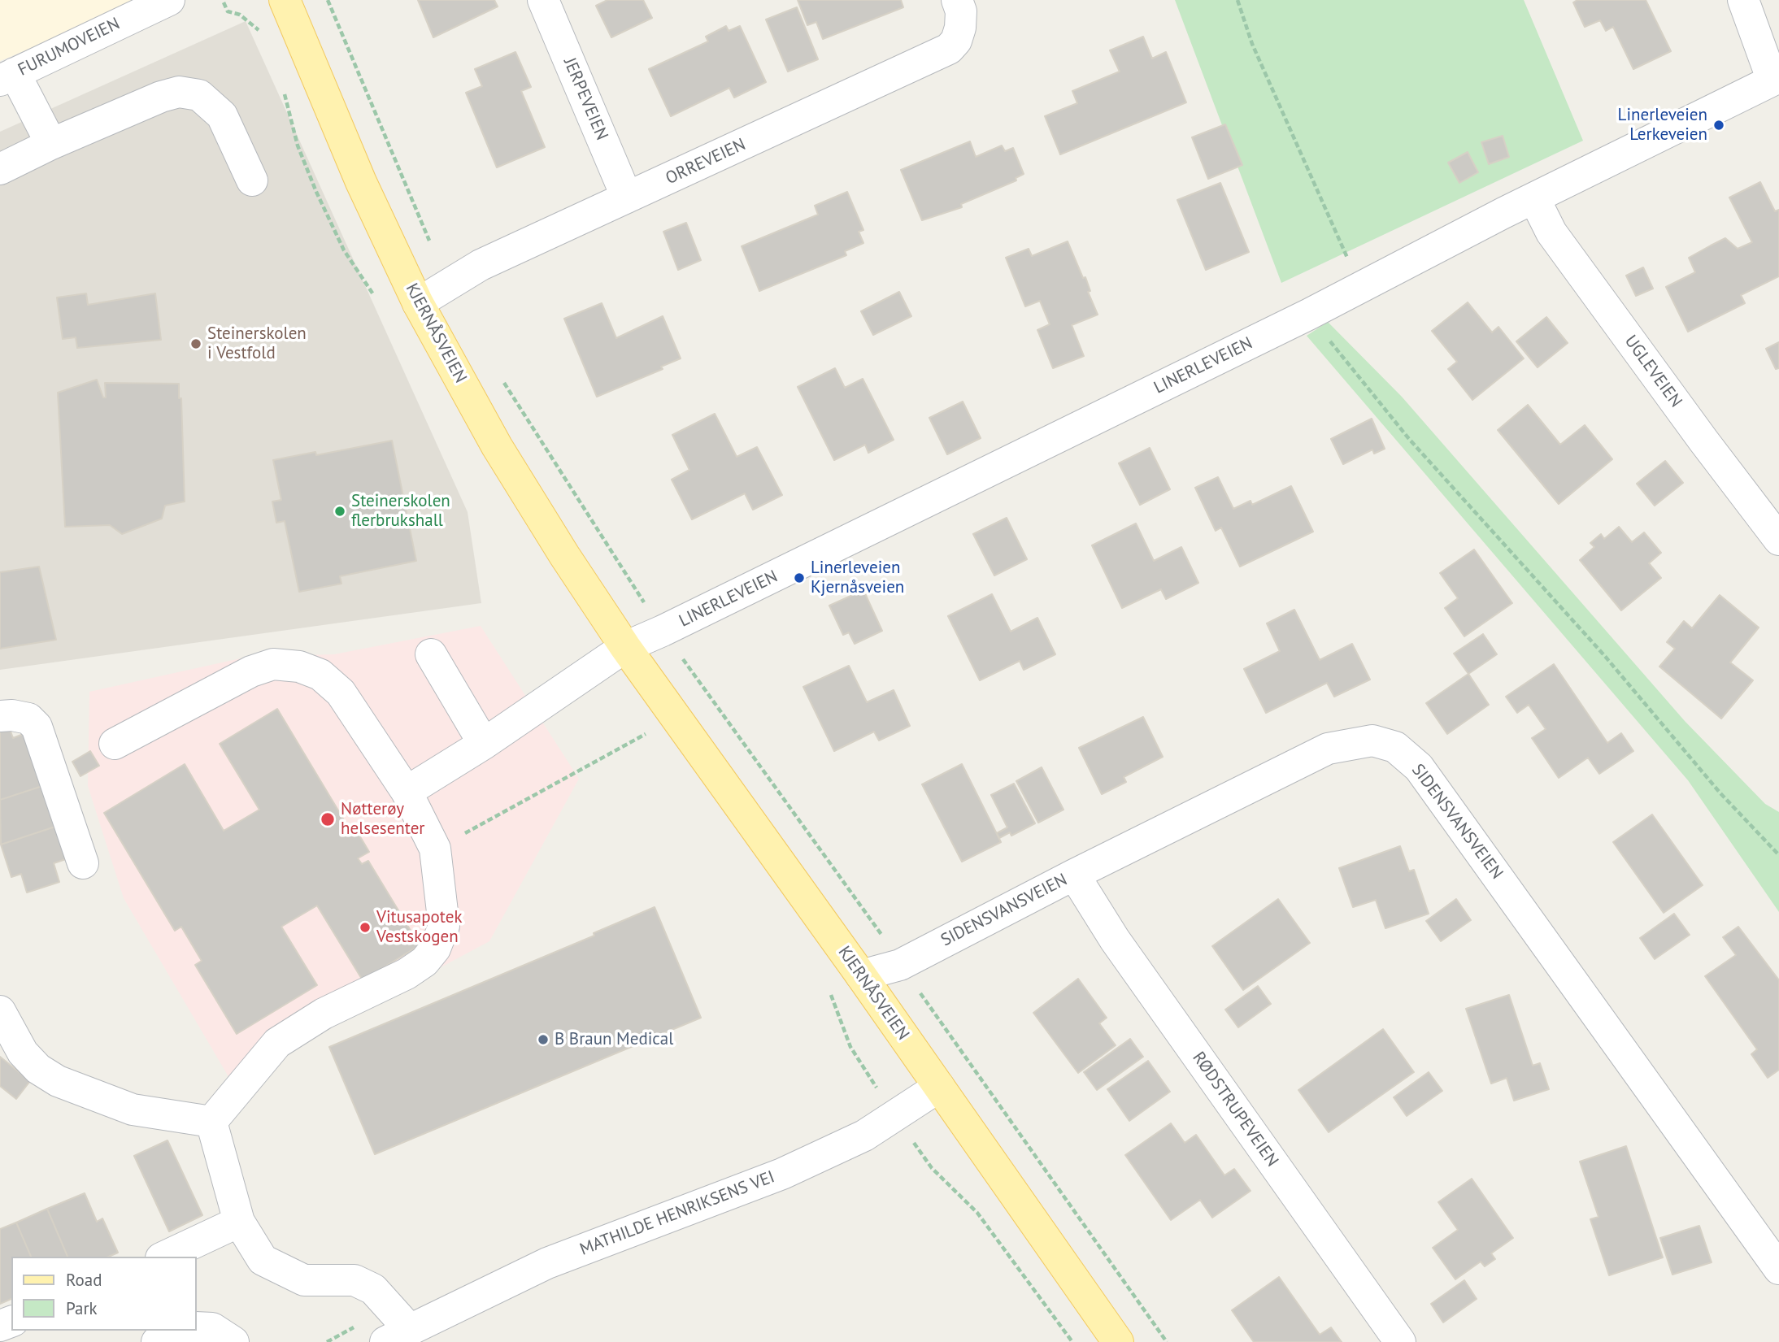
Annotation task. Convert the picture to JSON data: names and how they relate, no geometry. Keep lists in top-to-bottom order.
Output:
{
  "streets": {
    "main road": ["KJERNÅSVEIEN"],
    "street": [
      "FURUMOVEIEN",
      "JERPEVEIEN",
      "ORREVEIEN",
      "LINERLEVEIEN",
      "UGLEVEIEN",
      "SIDENSVANSVEIEN",
      "RØDSTRUPEVEIEN",
      "MATHILDE HENRIKSENS VEI"
    ]
  },
  "crossings": [
    ["JERPEVEIEN", "ORREVEIEN"],
    ["ORREVEIEN", "KJERNÅSVEIEN"],
    ["KJERNÅSVEIEN", "LINERLEVEIEN"],
    ["KJERNÅSVEIEN", "SIDENSVANSVEIEN"],
    ["KJERNÅSVEIEN", "MATHILDE HENRIKSENS VEI"],
    ["LINERLEVEIEN", "UGLEVEIEN"],
    ["SIDENSVANSVEIEN", "RØDSTRUPEVEIEN"]
  ],
  "places": [
    "Linerleveien Lerkeveien",
    "Steinerskolen i Vestfold",
    "Steinerskolen flerbrukshall",
    "Linerleveien Kjernåsveien",
    "Nøtterøy helsesenter",
    "Vitusapotek Vestskogen",
    "B Braun Medical"
  ],
  "legend": ["Road", "Park"]
}
